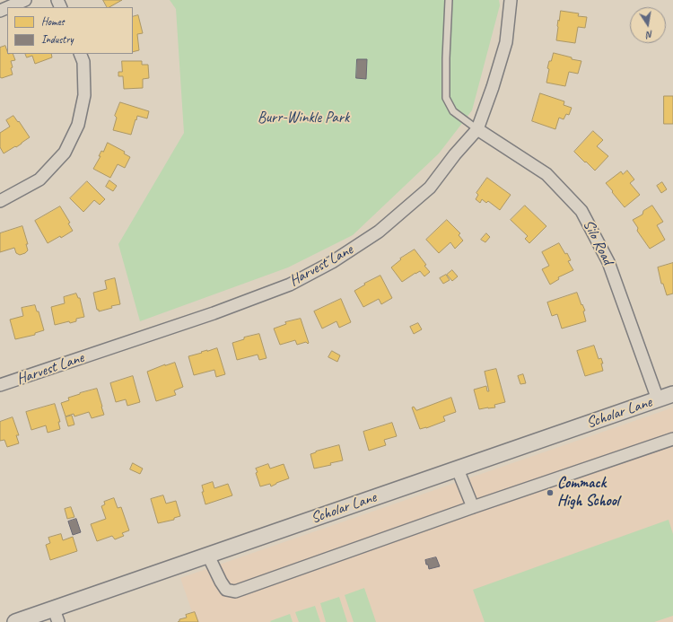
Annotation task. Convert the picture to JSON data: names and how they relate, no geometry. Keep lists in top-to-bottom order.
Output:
{
  "streets": {
    "street": ["Silo Road", "Harvest Lane", "Scholar Lane"]
  },
  "crossings": [
    ["Silo Road", "Harvest Lane"],
    ["Silo Road", "Scholar Lane"]
  ],
  "parks": ["Burr-Winkle Park"],
  "places": ["Commack High School"],
  "legend": ["Homes", "Industry"],
  "north": "bottom"
}
